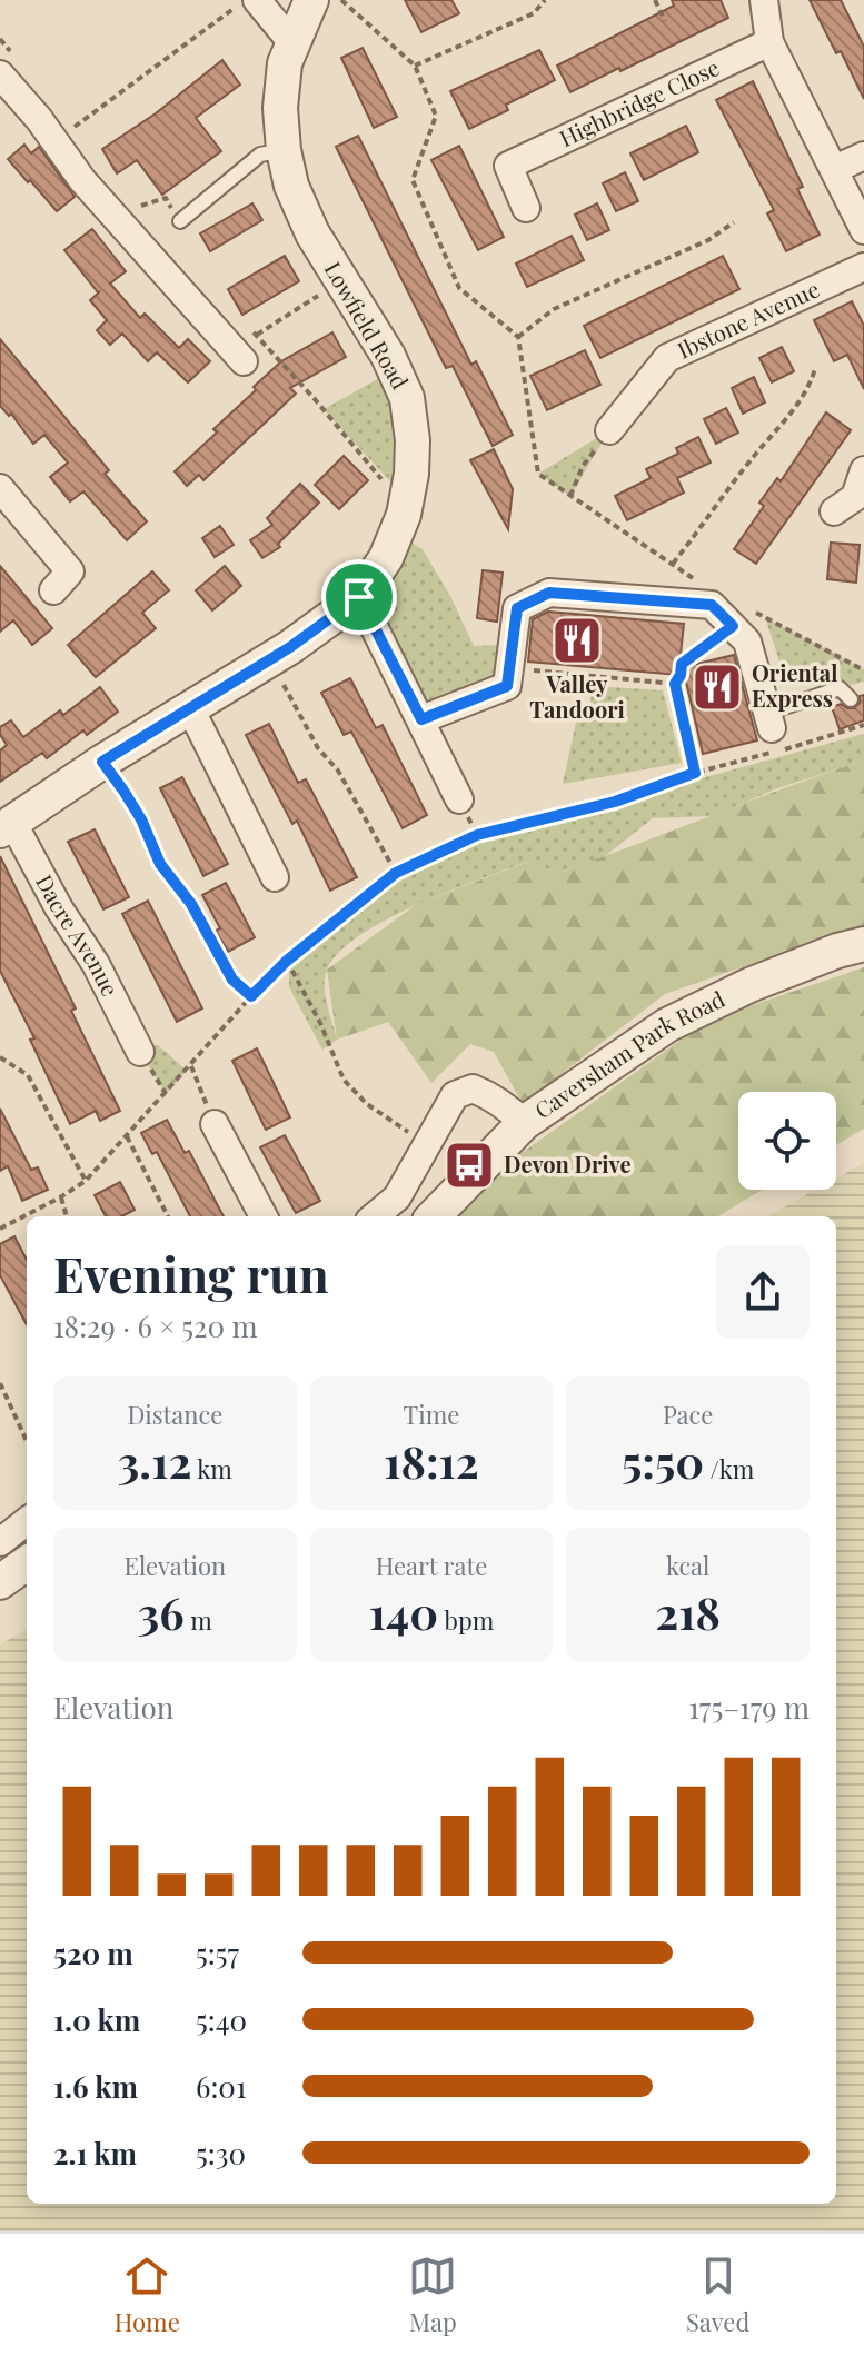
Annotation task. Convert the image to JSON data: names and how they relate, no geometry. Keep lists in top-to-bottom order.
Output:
{
  "streets": {
    "street": [
      "Highbridge Close",
      "Ibstone Avenue",
      "Lowfield Road",
      "Dacre Avenue",
      "Caversham Park Road"
    ]
  },
  "crossings": [
    ["Lowfield Road", "Dacre Avenue"]
  ],
  "places": {
    "restaurant": ["Valley Tandoori", "Oriental Express"],
    "bus stop": ["Devon Drive"]
  },
  "page": {
    "heading": ["Evening run", "18:29 · 6 × 520 m"],
    "stats": [
      ["Distance", "3.12 km"],
      ["Time", "18:12"],
      ["Pace", "5:50 /km"],
      ["Elevation", "36 m"],
      ["Heart rate", "140 bpm"],
      ["kcal", "218"]
    ],
    "chart": ["Elevation", "175–179 m"],
    "list": [
      {
        "name": "520 m",
        "note": "5:57"
      },
      {
        "name": "1.0 km",
        "note": "5:40"
      },
      {
        "name": "1.6 km",
        "note": "6:01"
      },
      {
        "name": "2.1 km",
        "note": "5:30"
      }
    ],
    "tabs": ["Home", "Map", "Saved"]
  }
}
